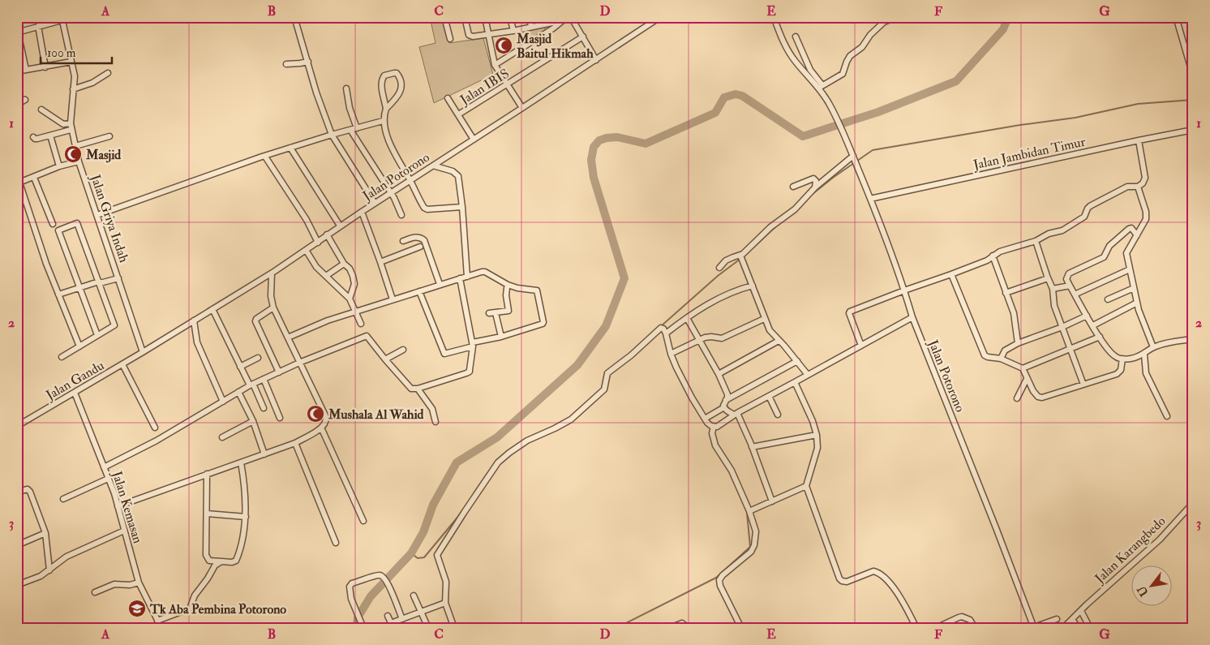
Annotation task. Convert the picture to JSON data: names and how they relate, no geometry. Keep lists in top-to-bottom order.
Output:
{
  "streets": {
    "street": [
      "Jalan IBIS",
      "Jalan Jambidan Timur",
      "Jalan Potorono",
      "Jalan Griya Indah",
      "Jalan Gandu",
      "Jalan Kemasan",
      "Jalan Karangbedo"
    ]
  },
  "crossings": [
    ["Jalan Jambidan Timur", "Jalan Potorono"],
    ["Jalan Potorono", "Jalan Griya Indah"],
    ["Jalan Potorono", "Jalan Gandu"],
    ["Jalan Griya Indah", "Jalan Gandu"],
    ["Jalan Gandu", "Jalan Kemasan"]
  ],
  "places": {
    "mosque": ["Masjid Baitul Hikmah", "Masjid", "Mushala Al Wahid"],
    "school or university": ["Tk Aba Pembina Potorono"]
  },
  "scale_bar": "100 m",
  "north": "bottom left",
  "grid": {
    "columns": [
      "A",
      "B",
      "C",
      "D",
      "E",
      "F",
      "G"
    ],
    "rows": ["1", "2", "3"]
  }
}
